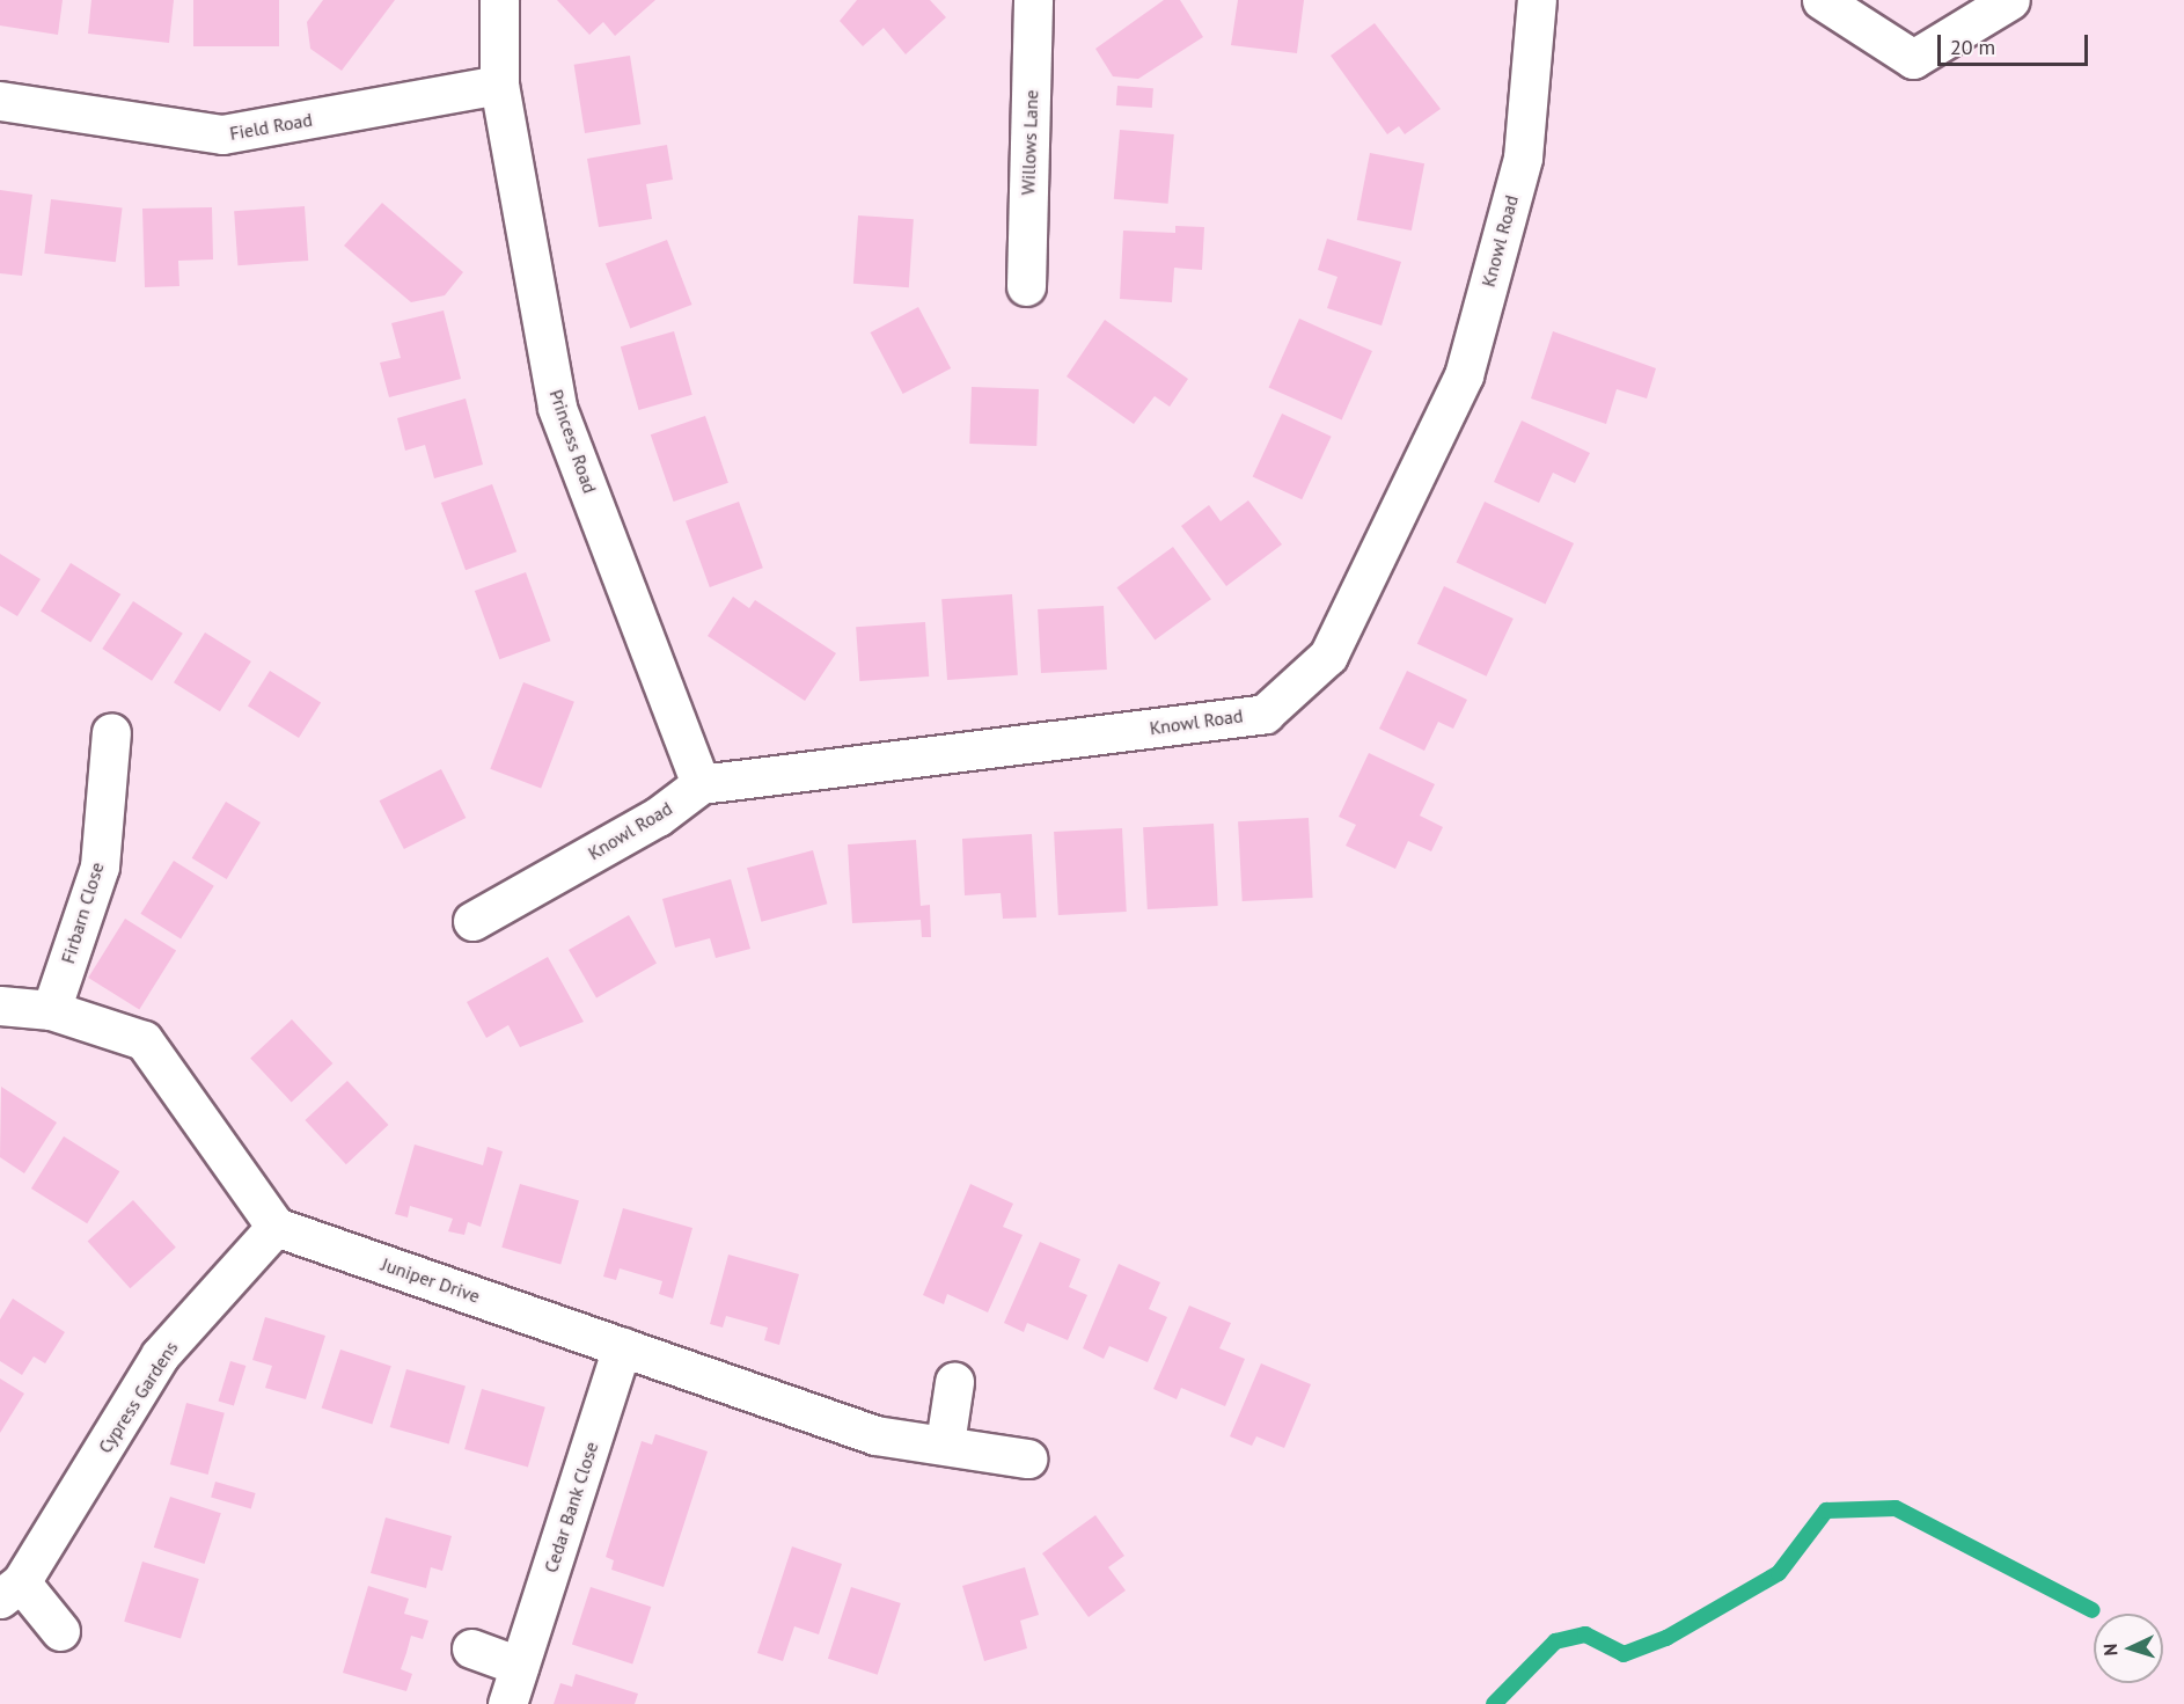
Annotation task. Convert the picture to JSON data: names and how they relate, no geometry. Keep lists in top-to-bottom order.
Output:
{
  "streets": {
    "street": [
      "Field Road",
      "Willows Lane",
      "Knowl Road",
      "Princess Road",
      "Firbarn Close",
      "Juniper Drive",
      "Cypress Gardens",
      "Cedar Bank Close"
    ]
  },
  "crossings": [
    ["Field Road", "Princess Road"],
    ["Knowl Road", "Princess Road"],
    ["Juniper Drive", "Cypress Gardens"],
    ["Juniper Drive", "Cedar Bank Close"]
  ],
  "scale_bar": "20 m",
  "north": "left"
}
